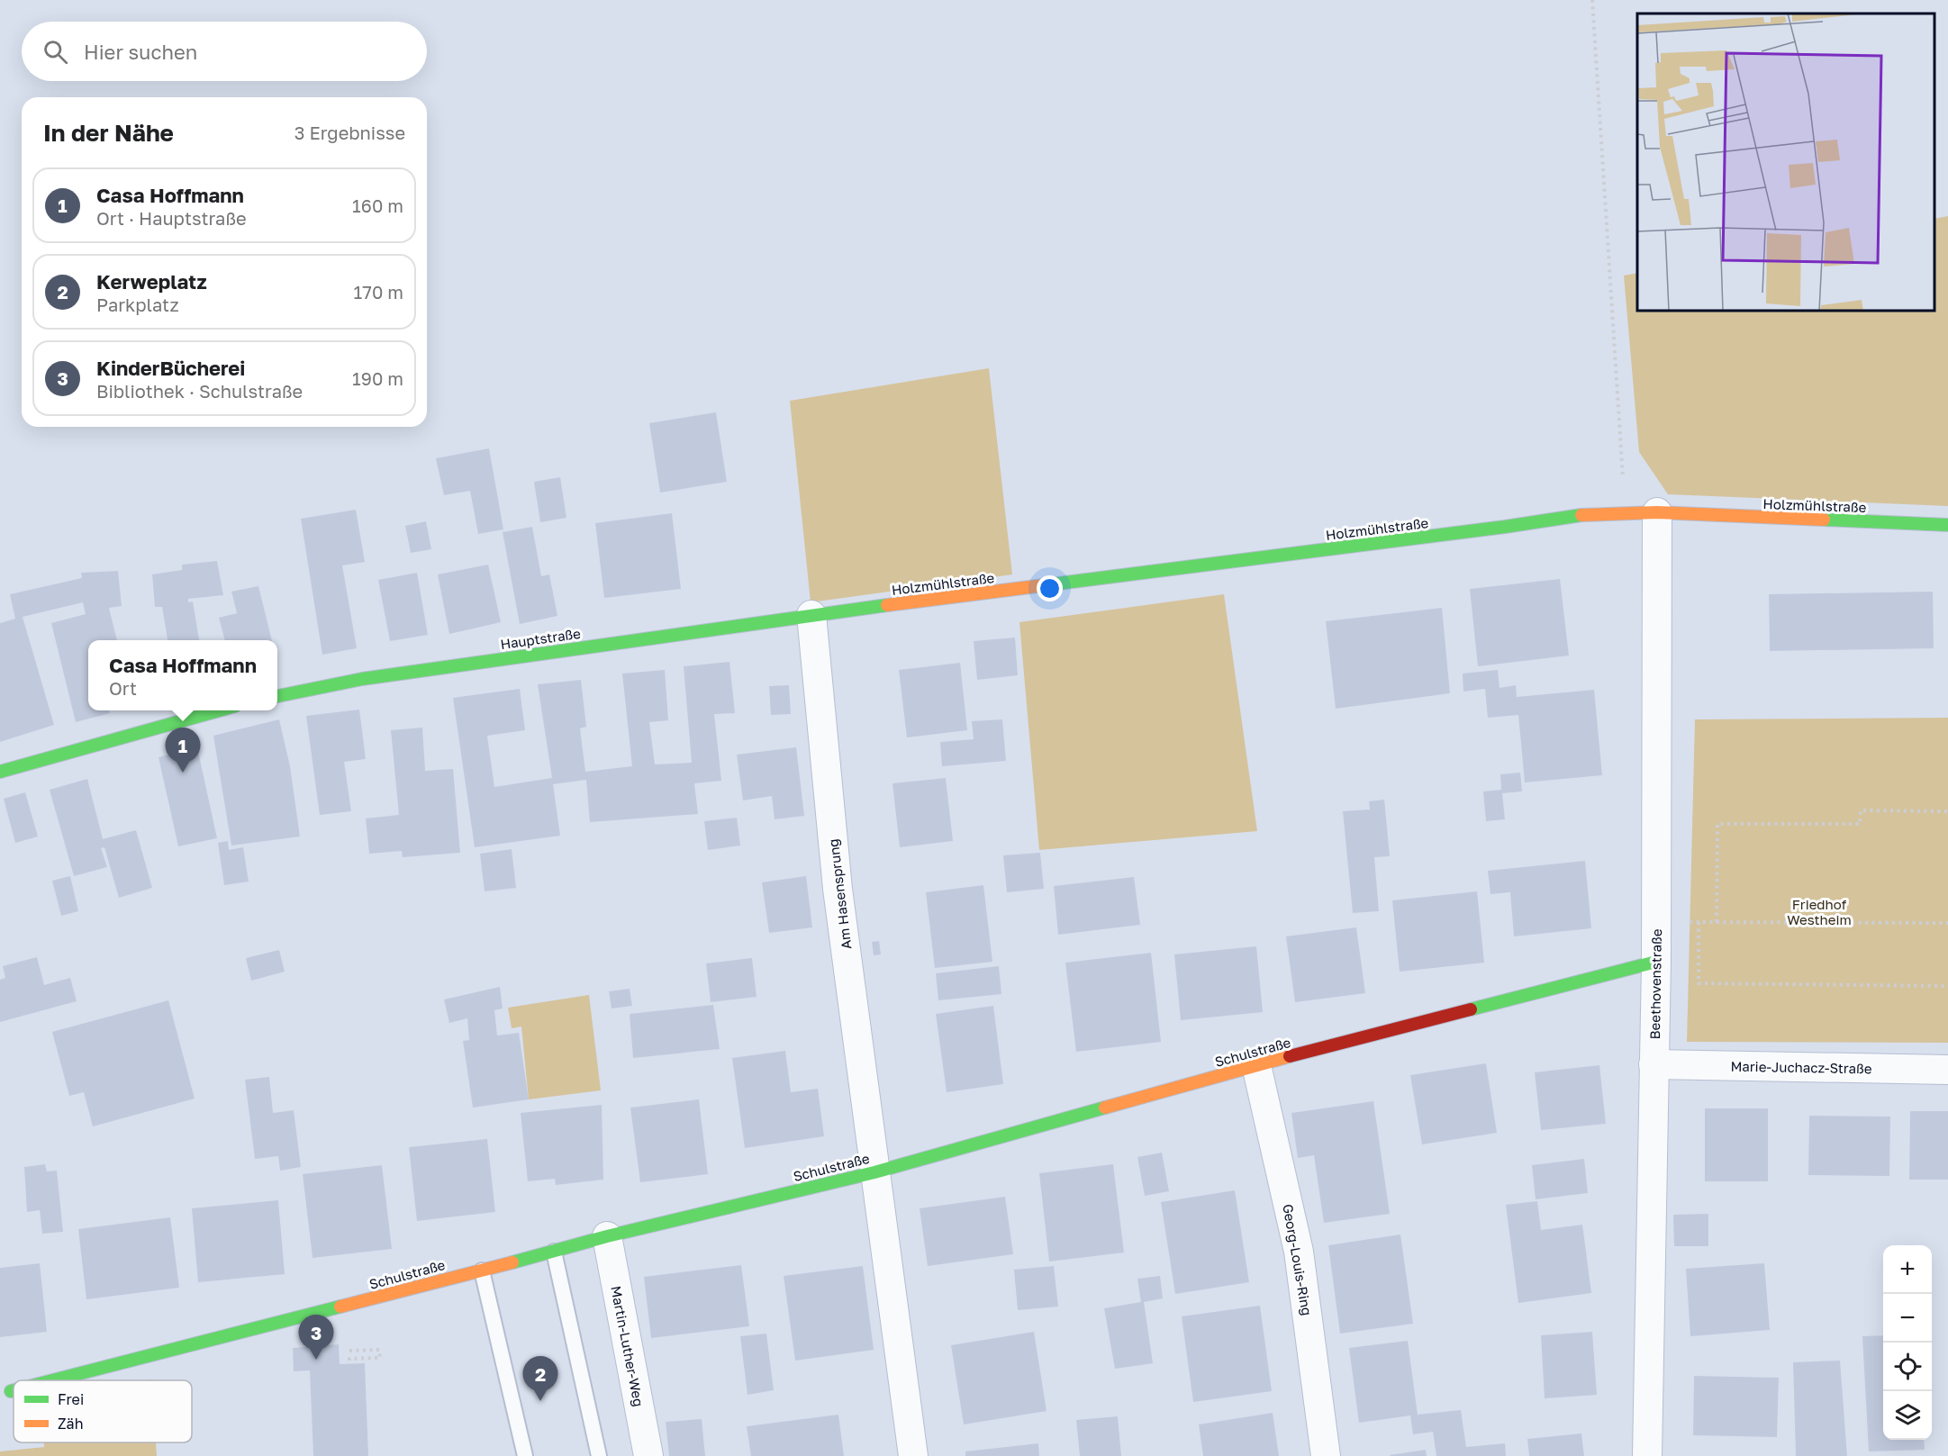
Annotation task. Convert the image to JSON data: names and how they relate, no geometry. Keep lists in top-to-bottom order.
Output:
{
  "streets": {
    "main road": ["Holzmühlstraße", "Hauptstraße", "Schulstraße"],
    "street": [
      "Am Hasensprung",
      "Beethovenstraße",
      "Marie-Juchacz-Straße",
      "Georg-Louis-Ring",
      "Martin-Luther-Weg"
    ]
  },
  "crossings": [
    ["Holzmühlstraße", "Hauptstraße"],
    ["Holzmühlstraße", "Am Hasensprung"],
    ["Holzmühlstraße", "Beethovenstraße"],
    ["Hauptstraße", "Am Hasensprung"],
    ["Am Hasensprung", "Schulstraße"],
    ["Beethovenstraße", "Schulstraße"],
    ["Beethovenstraße", "Marie-Juchacz-Straße"],
    ["Schulstraße", "Georg-Louis-Ring"],
    ["Schulstraße", "Martin-Luther-Weg"]
  ],
  "parks": ["Friedhof Westheim"],
  "legend": ["Frei", "Zäh"],
  "page": {
    "search": "Hier suchen",
    "heading": ["In der Nähe", "3 Ergebnisse"],
    "list": [
      {
        "mark": "1",
        "name": "Casa Hoffmann",
        "note": "Ort · Hauptstraße",
        "value": "160 m"
      },
      {
        "mark": "2",
        "name": "Kerweplatz",
        "note": "Parkplatz",
        "value": "170 m"
      },
      {
        "mark": "3",
        "name": "KinderBücherei",
        "note": "Bibliothek · Schulstraße",
        "value": "190 m"
      }
    ],
    "popup": ["Casa Hoffmann", "Ort"],
    "pins": ["1", "3", "2"],
    "map_buttons": ["+", "−"]
  }
}
